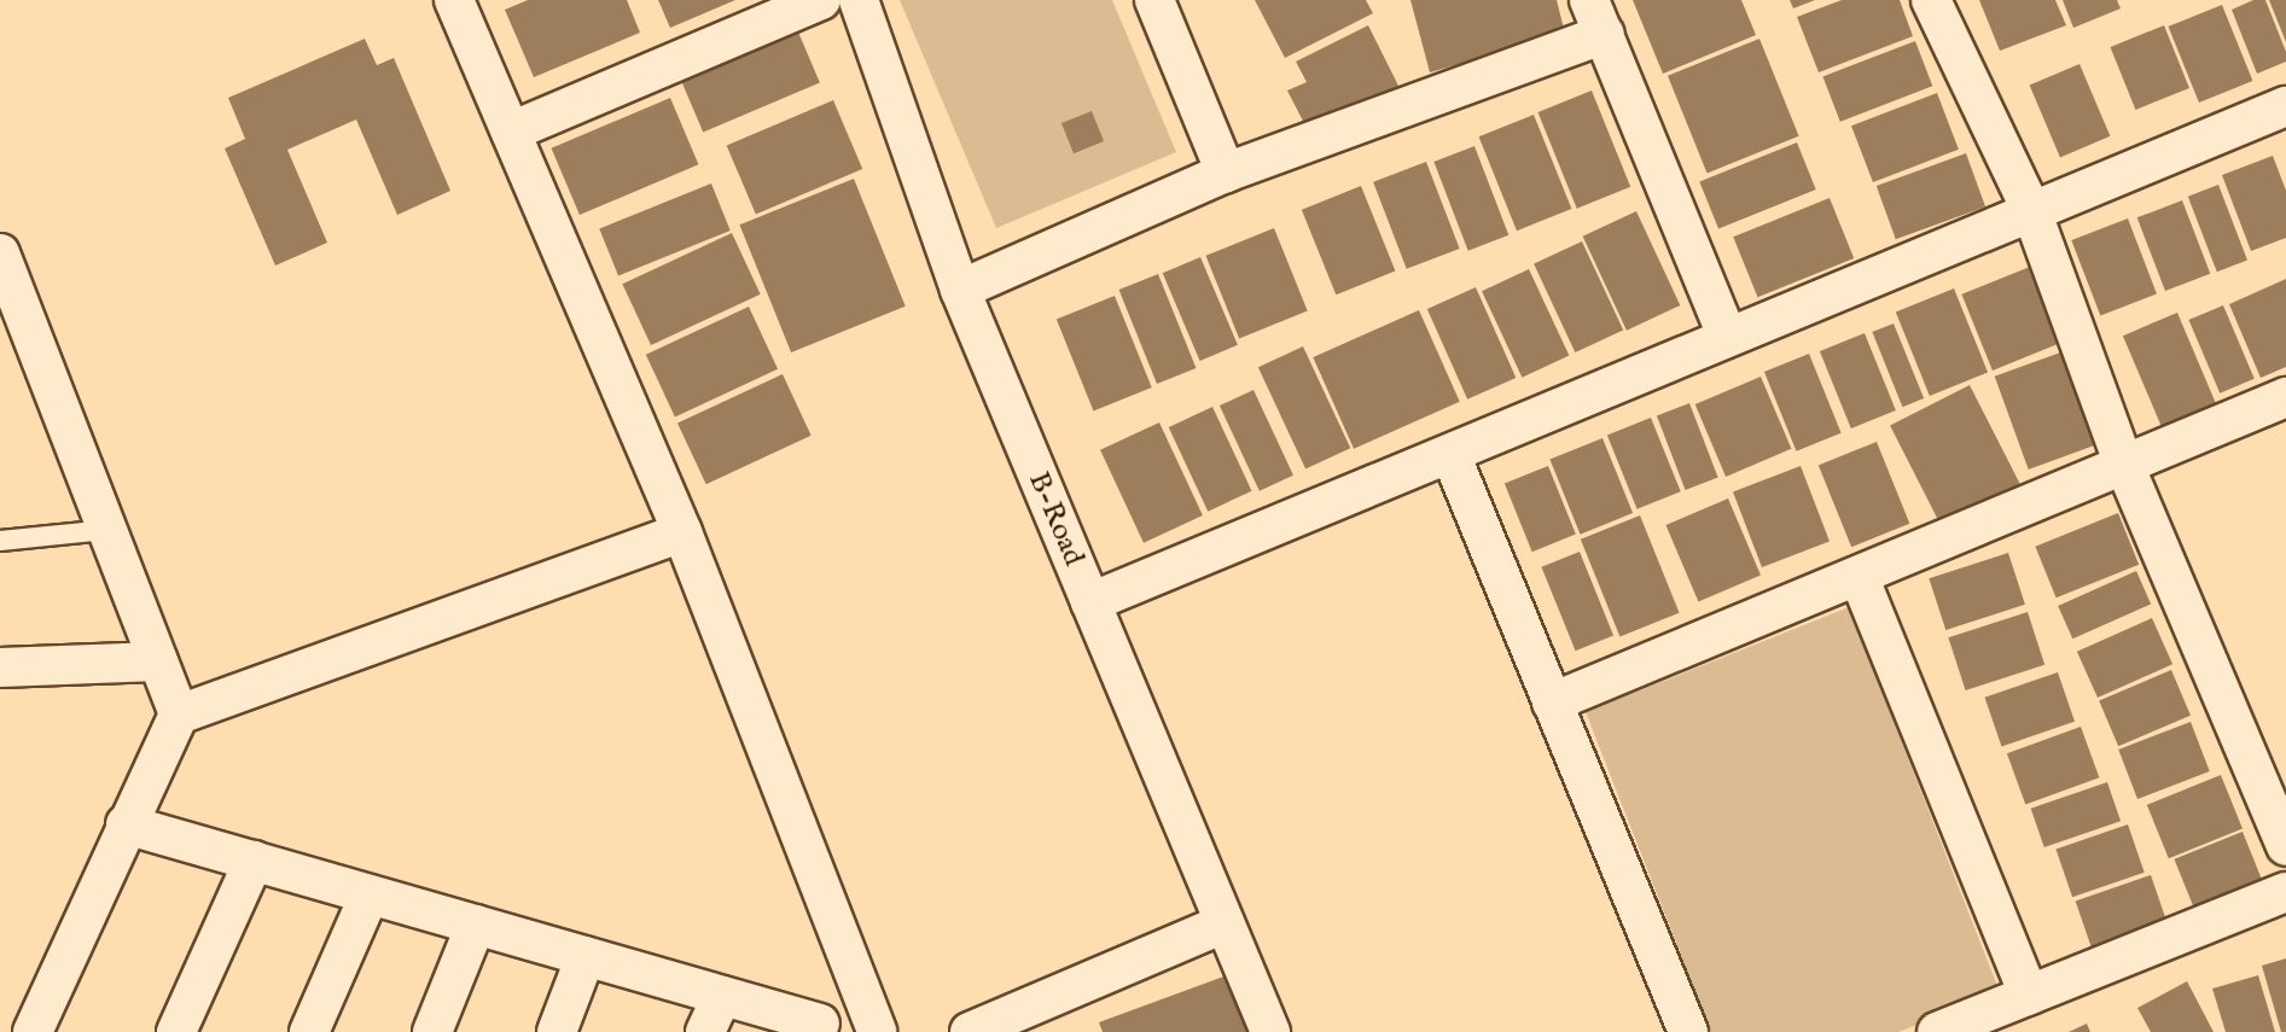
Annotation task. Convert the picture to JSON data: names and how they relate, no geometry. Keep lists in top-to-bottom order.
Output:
{
  "streets": {
    "street": ["B-Road"]
  }
}
